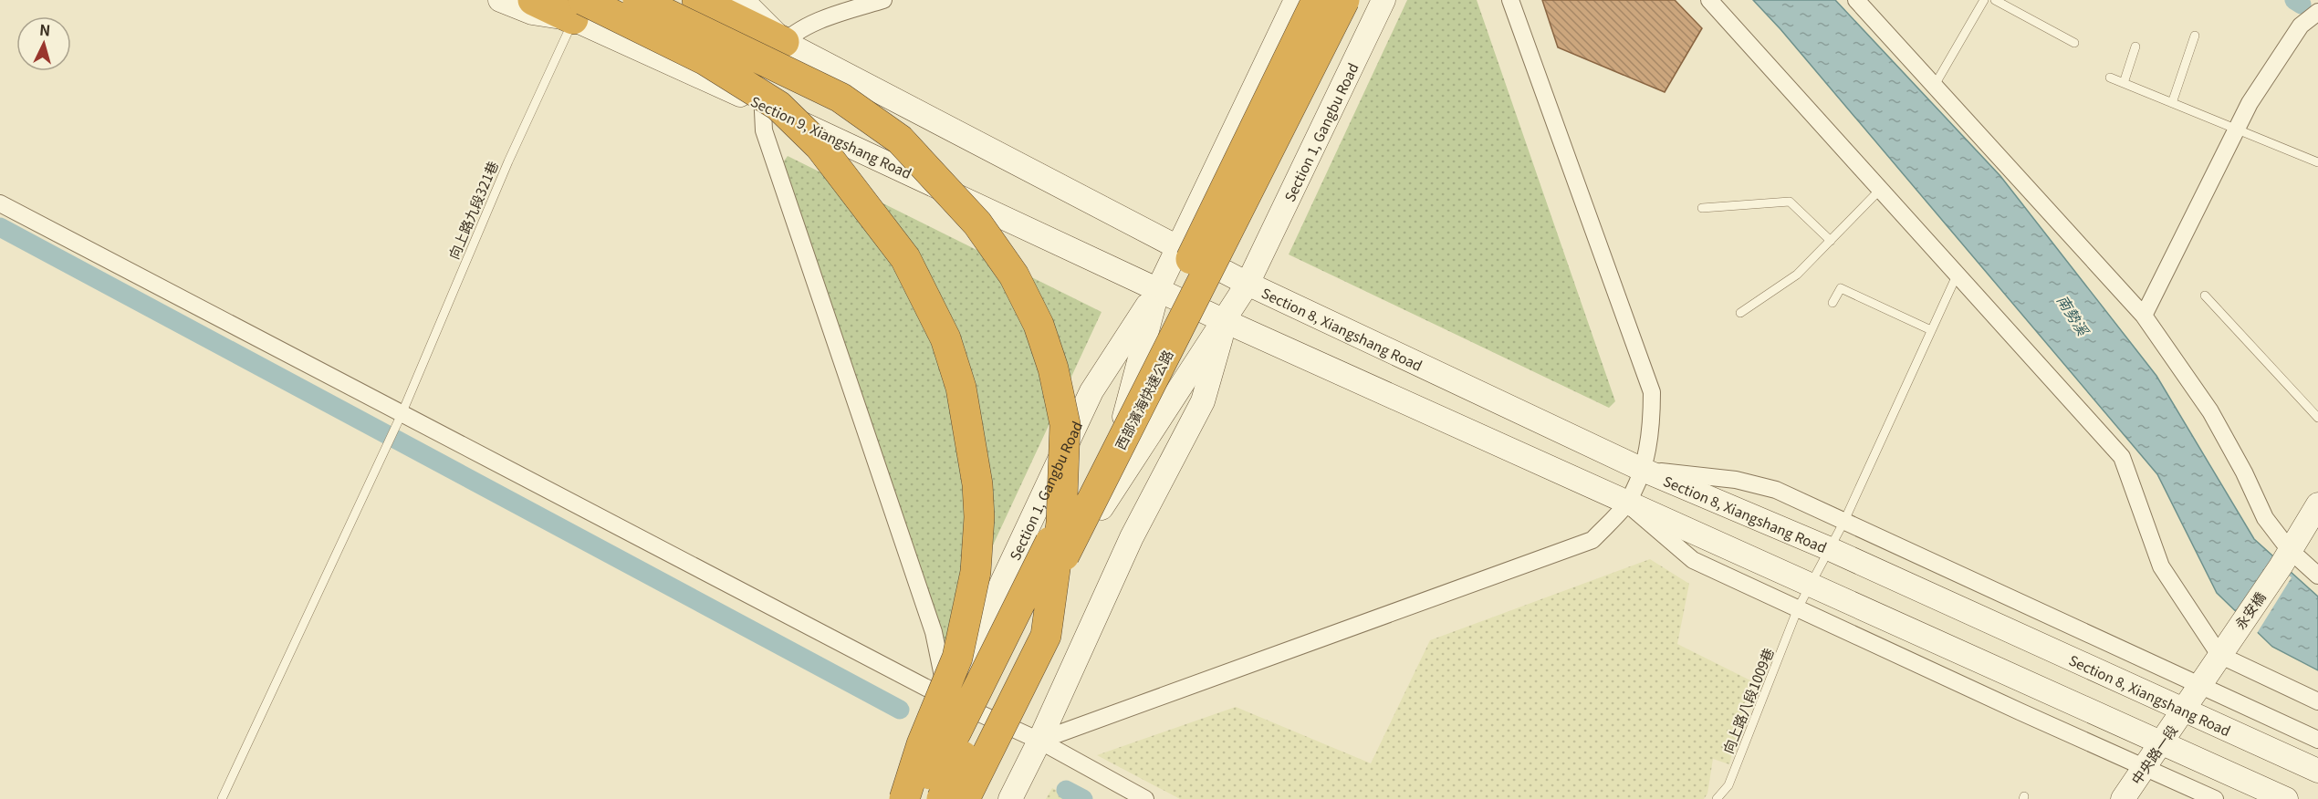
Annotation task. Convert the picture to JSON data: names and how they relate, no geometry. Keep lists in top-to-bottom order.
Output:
{
  "streets": {
    "highway": ["西部濱海快速公路"],
    "main road": [
      "Section 1, Gangbu Road",
      "Section 9, Xiangshang Road",
      "Section 8, Xiangshang Road",
      "永安橋",
      "中央路一段"
    ],
    "lane": ["向上路九段321巷", "向上路八段1009巷"]
  },
  "crossings": [
    ["Section 1, Gangbu Road", "Section 9, Xiangshang Road"],
    ["Section 1, Gangbu Road", "Section 8, Xiangshang Road"],
    ["Section 9, Xiangshang Road", "向上路九段321巷"],
    ["Section 8, Xiangshang Road", "向上路八段1009巷"],
    ["Section 8, Xiangshang Road", "中央路一段"],
    ["永安橋", "中央路一段"]
  ],
  "water": ["南勢溪"],
  "north": "top"
}
